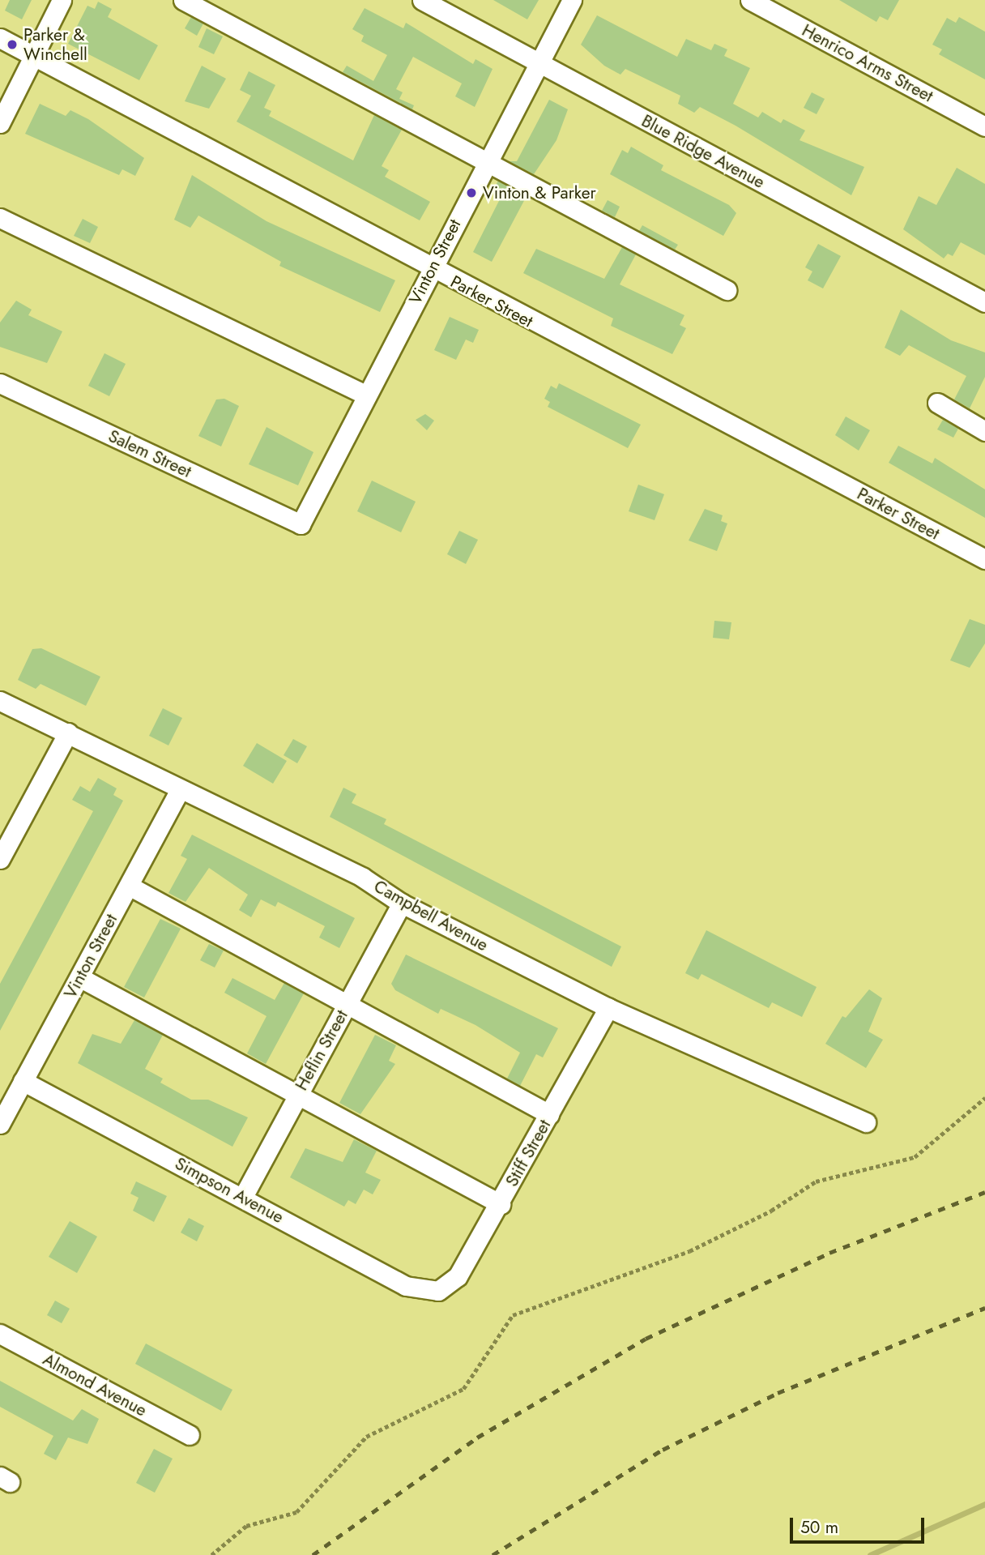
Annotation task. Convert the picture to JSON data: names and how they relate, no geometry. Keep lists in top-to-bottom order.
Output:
{
  "streets": {
    "street": [
      "Henrico Arms Street",
      "Blue Ridge Avenue",
      "Vinton Street",
      "Parker Street",
      "Salem Street",
      "Campbell Avenue",
      "Heflin Street",
      "Stiff Street",
      "Simpson Avenue",
      "Almond Avenue"
    ]
  },
  "crossings": [
    ["Blue Ridge Avenue", "Vinton Street"],
    ["Vinton Street", "Parker Street"],
    ["Vinton Street", "Salem Street"],
    ["Vinton Street", "Campbell Avenue"],
    ["Vinton Street", "Simpson Avenue"],
    ["Campbell Avenue", "Heflin Street"],
    ["Campbell Avenue", "Stiff Street"],
    ["Heflin Street", "Simpson Avenue"],
    ["Stiff Street", "Simpson Avenue"]
  ],
  "places": ["Parker & Winchell", "Vinton & Parker"],
  "scale_bar": "50 m"
}
